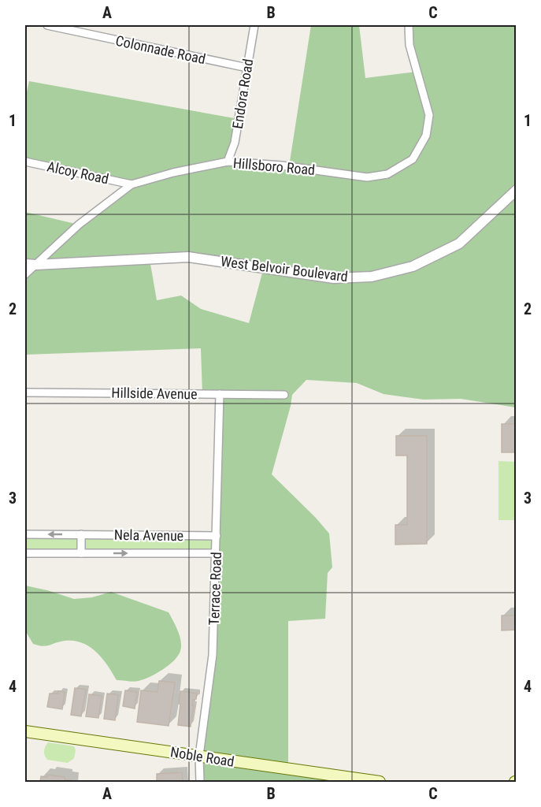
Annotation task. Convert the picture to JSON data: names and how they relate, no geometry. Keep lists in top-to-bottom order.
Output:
{
  "streets": {
    "main road": ["Noble Road"],
    "street": [
      "Colonnade Road",
      "Endora Road",
      "Hillsboro Road",
      "Alcoy Road",
      "West Belvoir Boulevard",
      "Hillside Avenue",
      "Nela Avenue",
      "Terrace Road"
    ]
  },
  "crossings": [
    ["Colonnade Road", "Endora Road"],
    ["Endora Road", "Hillsboro Road"],
    ["Hillsboro Road", "Alcoy Road"],
    ["Hillsboro Road", "West Belvoir Boulevard"],
    ["Hillside Avenue", "Terrace Road"],
    ["Nela Avenue", "Terrace Road"],
    ["Terrace Road", "Noble Road"]
  ],
  "grid": {
    "columns": ["A", "B", "C"],
    "rows": [
      "1",
      "2",
      "3",
      "4"
    ]
  }
}
